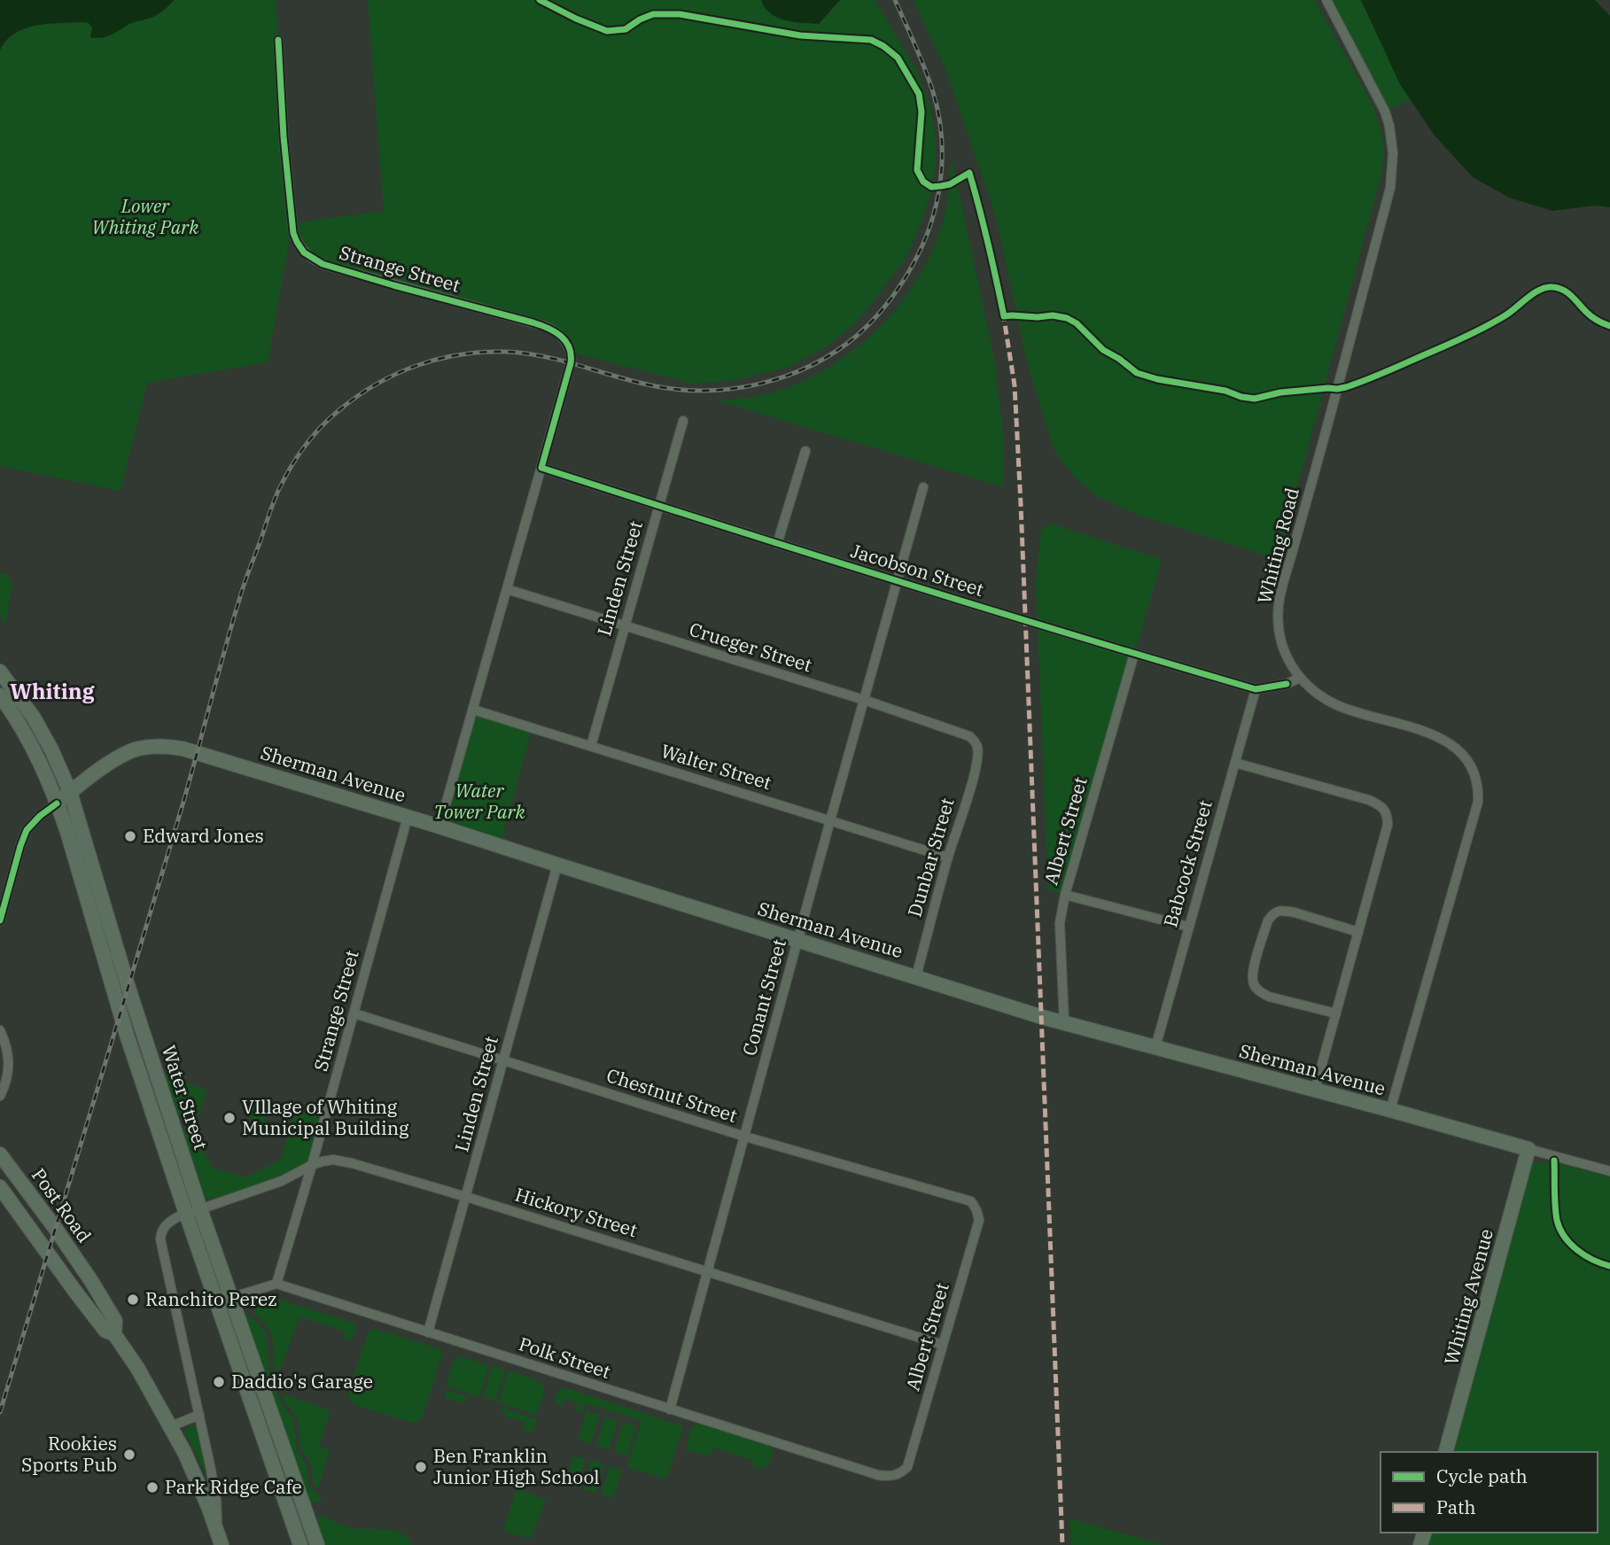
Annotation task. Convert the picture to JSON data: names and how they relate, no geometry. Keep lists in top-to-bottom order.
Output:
{
  "streets": {
    "main road": [
      "Sherman Avenue",
      "Water Street",
      "Post Road",
      "Whiting Avenue"
    ],
    "street": [
      "Strange Street",
      "Whiting Road",
      "Jacobson Street",
      "Linden Street",
      "Crueger Street",
      "Walter Street",
      "Albert Street",
      "Dunbar Street",
      "Babcock Street",
      "Conant Street",
      "Chestnut Street",
      "Hickory Street",
      "Polk Street"
    ]
  },
  "crossings": [
    ["Strange Street", "Jacobson Street"],
    ["Strange Street", "Crueger Street"],
    ["Strange Street", "Walter Street"],
    ["Strange Street", "Sherman Avenue"],
    ["Strange Street", "Chestnut Street"],
    ["Strange Street", "Hickory Street"],
    ["Strange Street", "Polk Street"],
    ["Whiting Road", "Jacobson Street"],
    ["Whiting Road", "Sherman Avenue"],
    ["Jacobson Street", "Linden Street"],
    ["Jacobson Street", "Albert Street"],
    ["Jacobson Street", "Babcock Street"],
    ["Jacobson Street", "Conant Street"],
    ["Linden Street", "Crueger Street"],
    ["Linden Street", "Walter Street"],
    ["Linden Street", "Sherman Avenue"],
    ["Linden Street", "Chestnut Street"],
    ["Linden Street", "Hickory Street"],
    ["Linden Street", "Polk Street"],
    ["Crueger Street", "Dunbar Street"],
    ["Crueger Street", "Conant Street"],
    ["Walter Street", "Dunbar Street"],
    ["Walter Street", "Conant Street"],
    ["Sherman Avenue", "Albert Street"],
    ["Sherman Avenue", "Dunbar Street"],
    ["Sherman Avenue", "Babcock Street"],
    ["Sherman Avenue", "Conant Street"],
    ["Sherman Avenue", "Water Street"],
    ["Sherman Avenue", "Whiting Avenue"],
    ["Albert Street", "Chestnut Street"],
    ["Albert Street", "Hickory Street"],
    ["Albert Street", "Polk Street"],
    ["Conant Street", "Chestnut Street"],
    ["Conant Street", "Hickory Street"],
    ["Conant Street", "Polk Street"],
    ["Water Street", "Hickory Street"]
  ],
  "districts": ["Whiting"],
  "parks": ["Lower Whiting Park", "Water Tower Park"],
  "places": [
    "Edward Jones",
    "VIllage of Whiting Municipal Building",
    "Ranchito Perez",
    "Daddio's Garage",
    "Rookies Sports Pub",
    "Ben Franklin Junior High School",
    "Park Ridge Cafe"
  ],
  "legend": ["Cycle path", "Path"]
}
